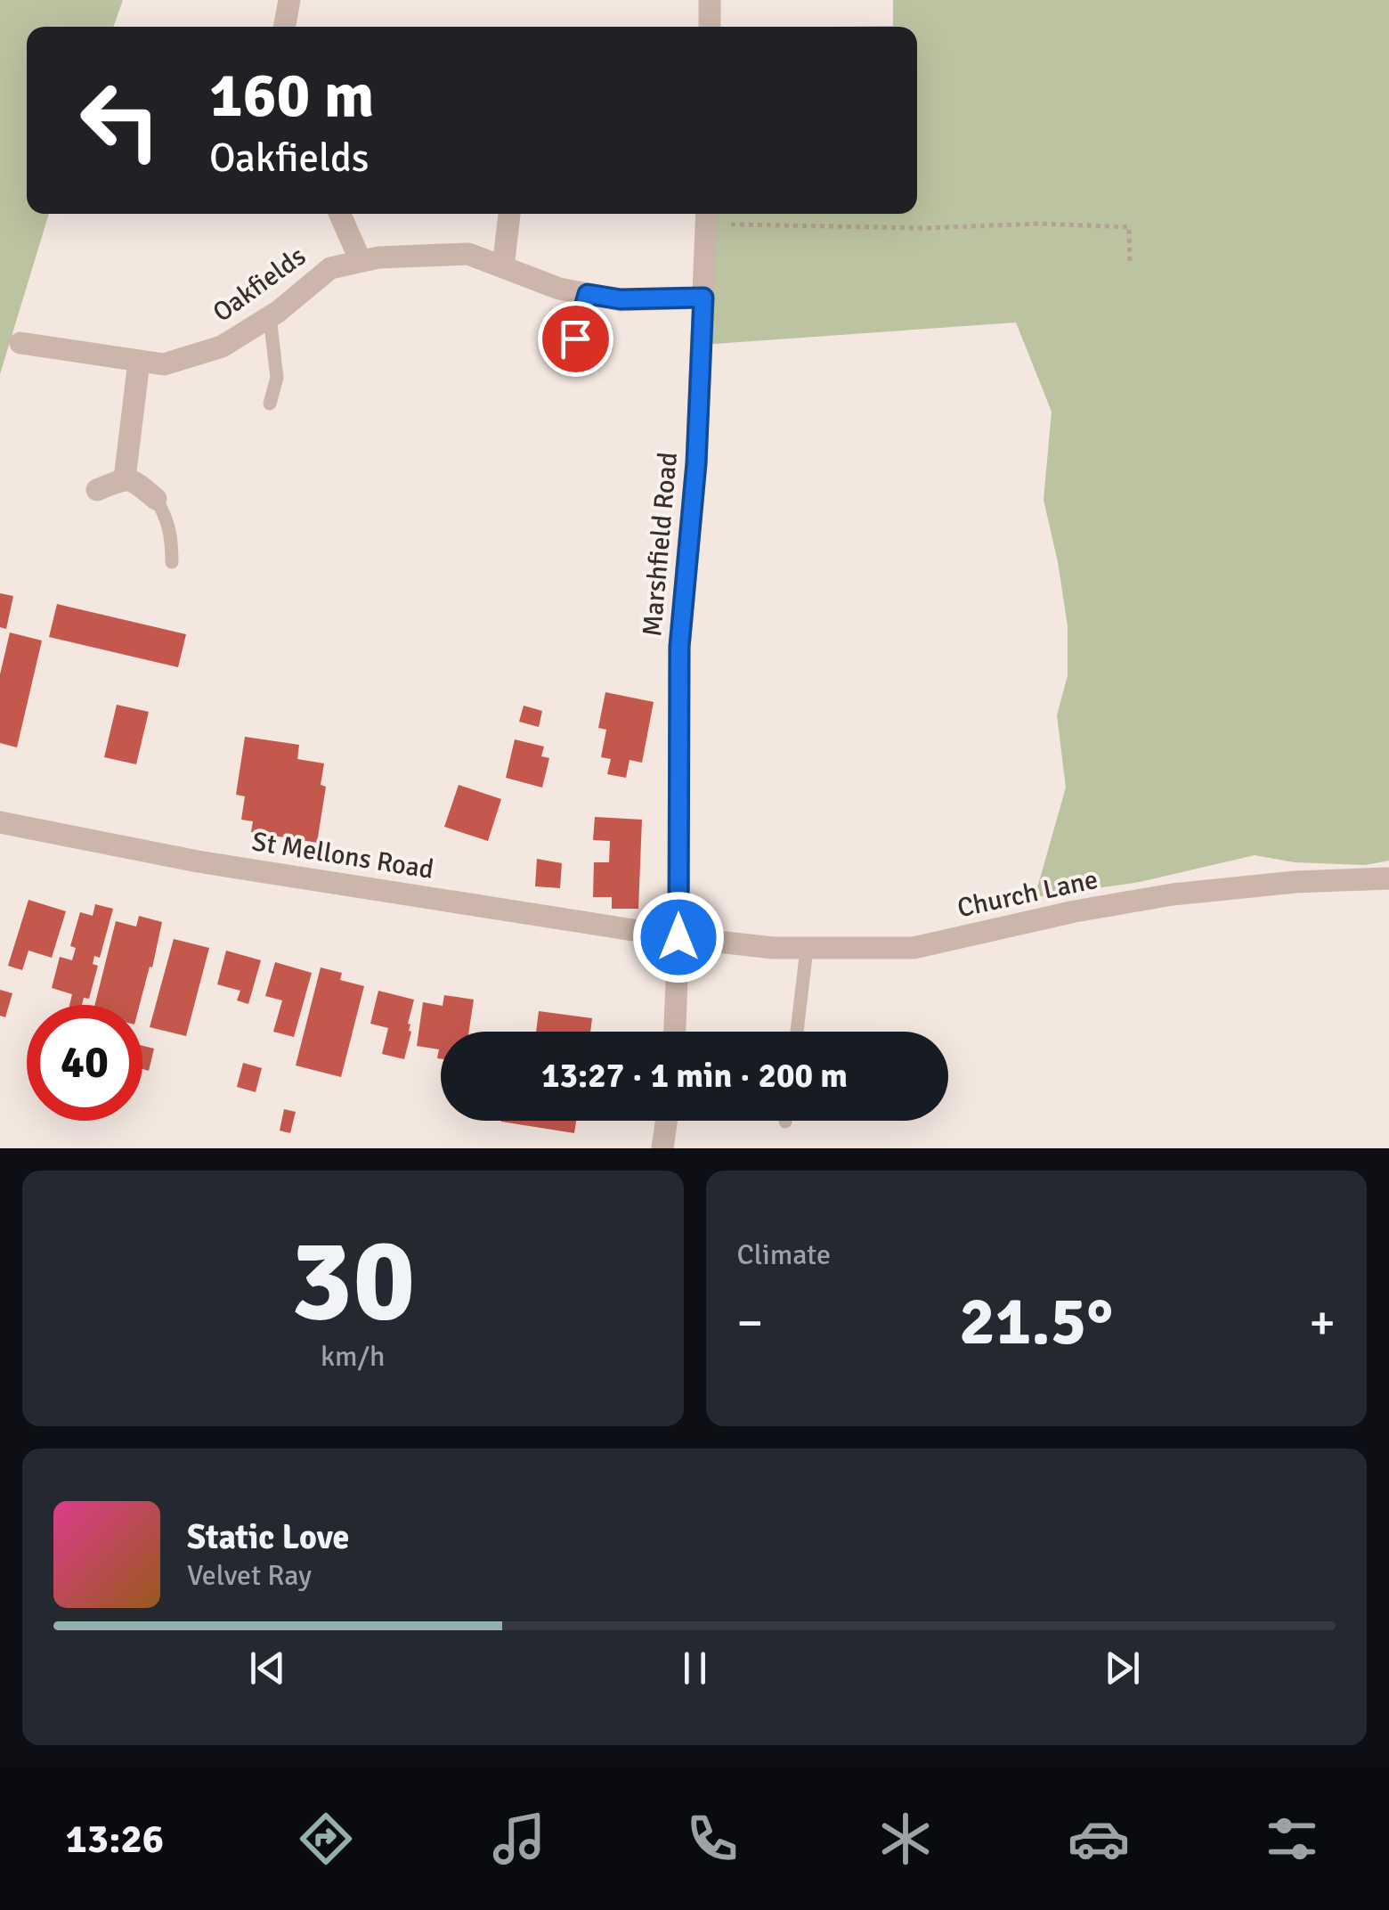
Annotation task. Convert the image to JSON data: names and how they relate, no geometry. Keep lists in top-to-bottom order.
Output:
{
  "streets": {
    "street": [
      "Oakfields",
      "Marshfield Road",
      "St Mellons Road",
      "Church Lane"
    ]
  },
  "crossings": [
    ["Oakfields", "Marshfield Road"],
    ["Marshfield Road", "St Mellons Road"],
    ["Marshfield Road", "Church Lane"],
    ["St Mellons Road", "Church Lane"]
  ],
  "page": {
    "turn": ["160 m", "Oakfields"],
    "limit": "40",
    "trip": "13:27 · 1 min · 200 m",
    "tile": [
      ["30", "km/h"],
      "Climate"
    ],
    "heat": ["−", "21.5°", "+"],
    "song": ["Static Love", "Velvet Ray"],
    "tabs": "13:26"
  }
}
